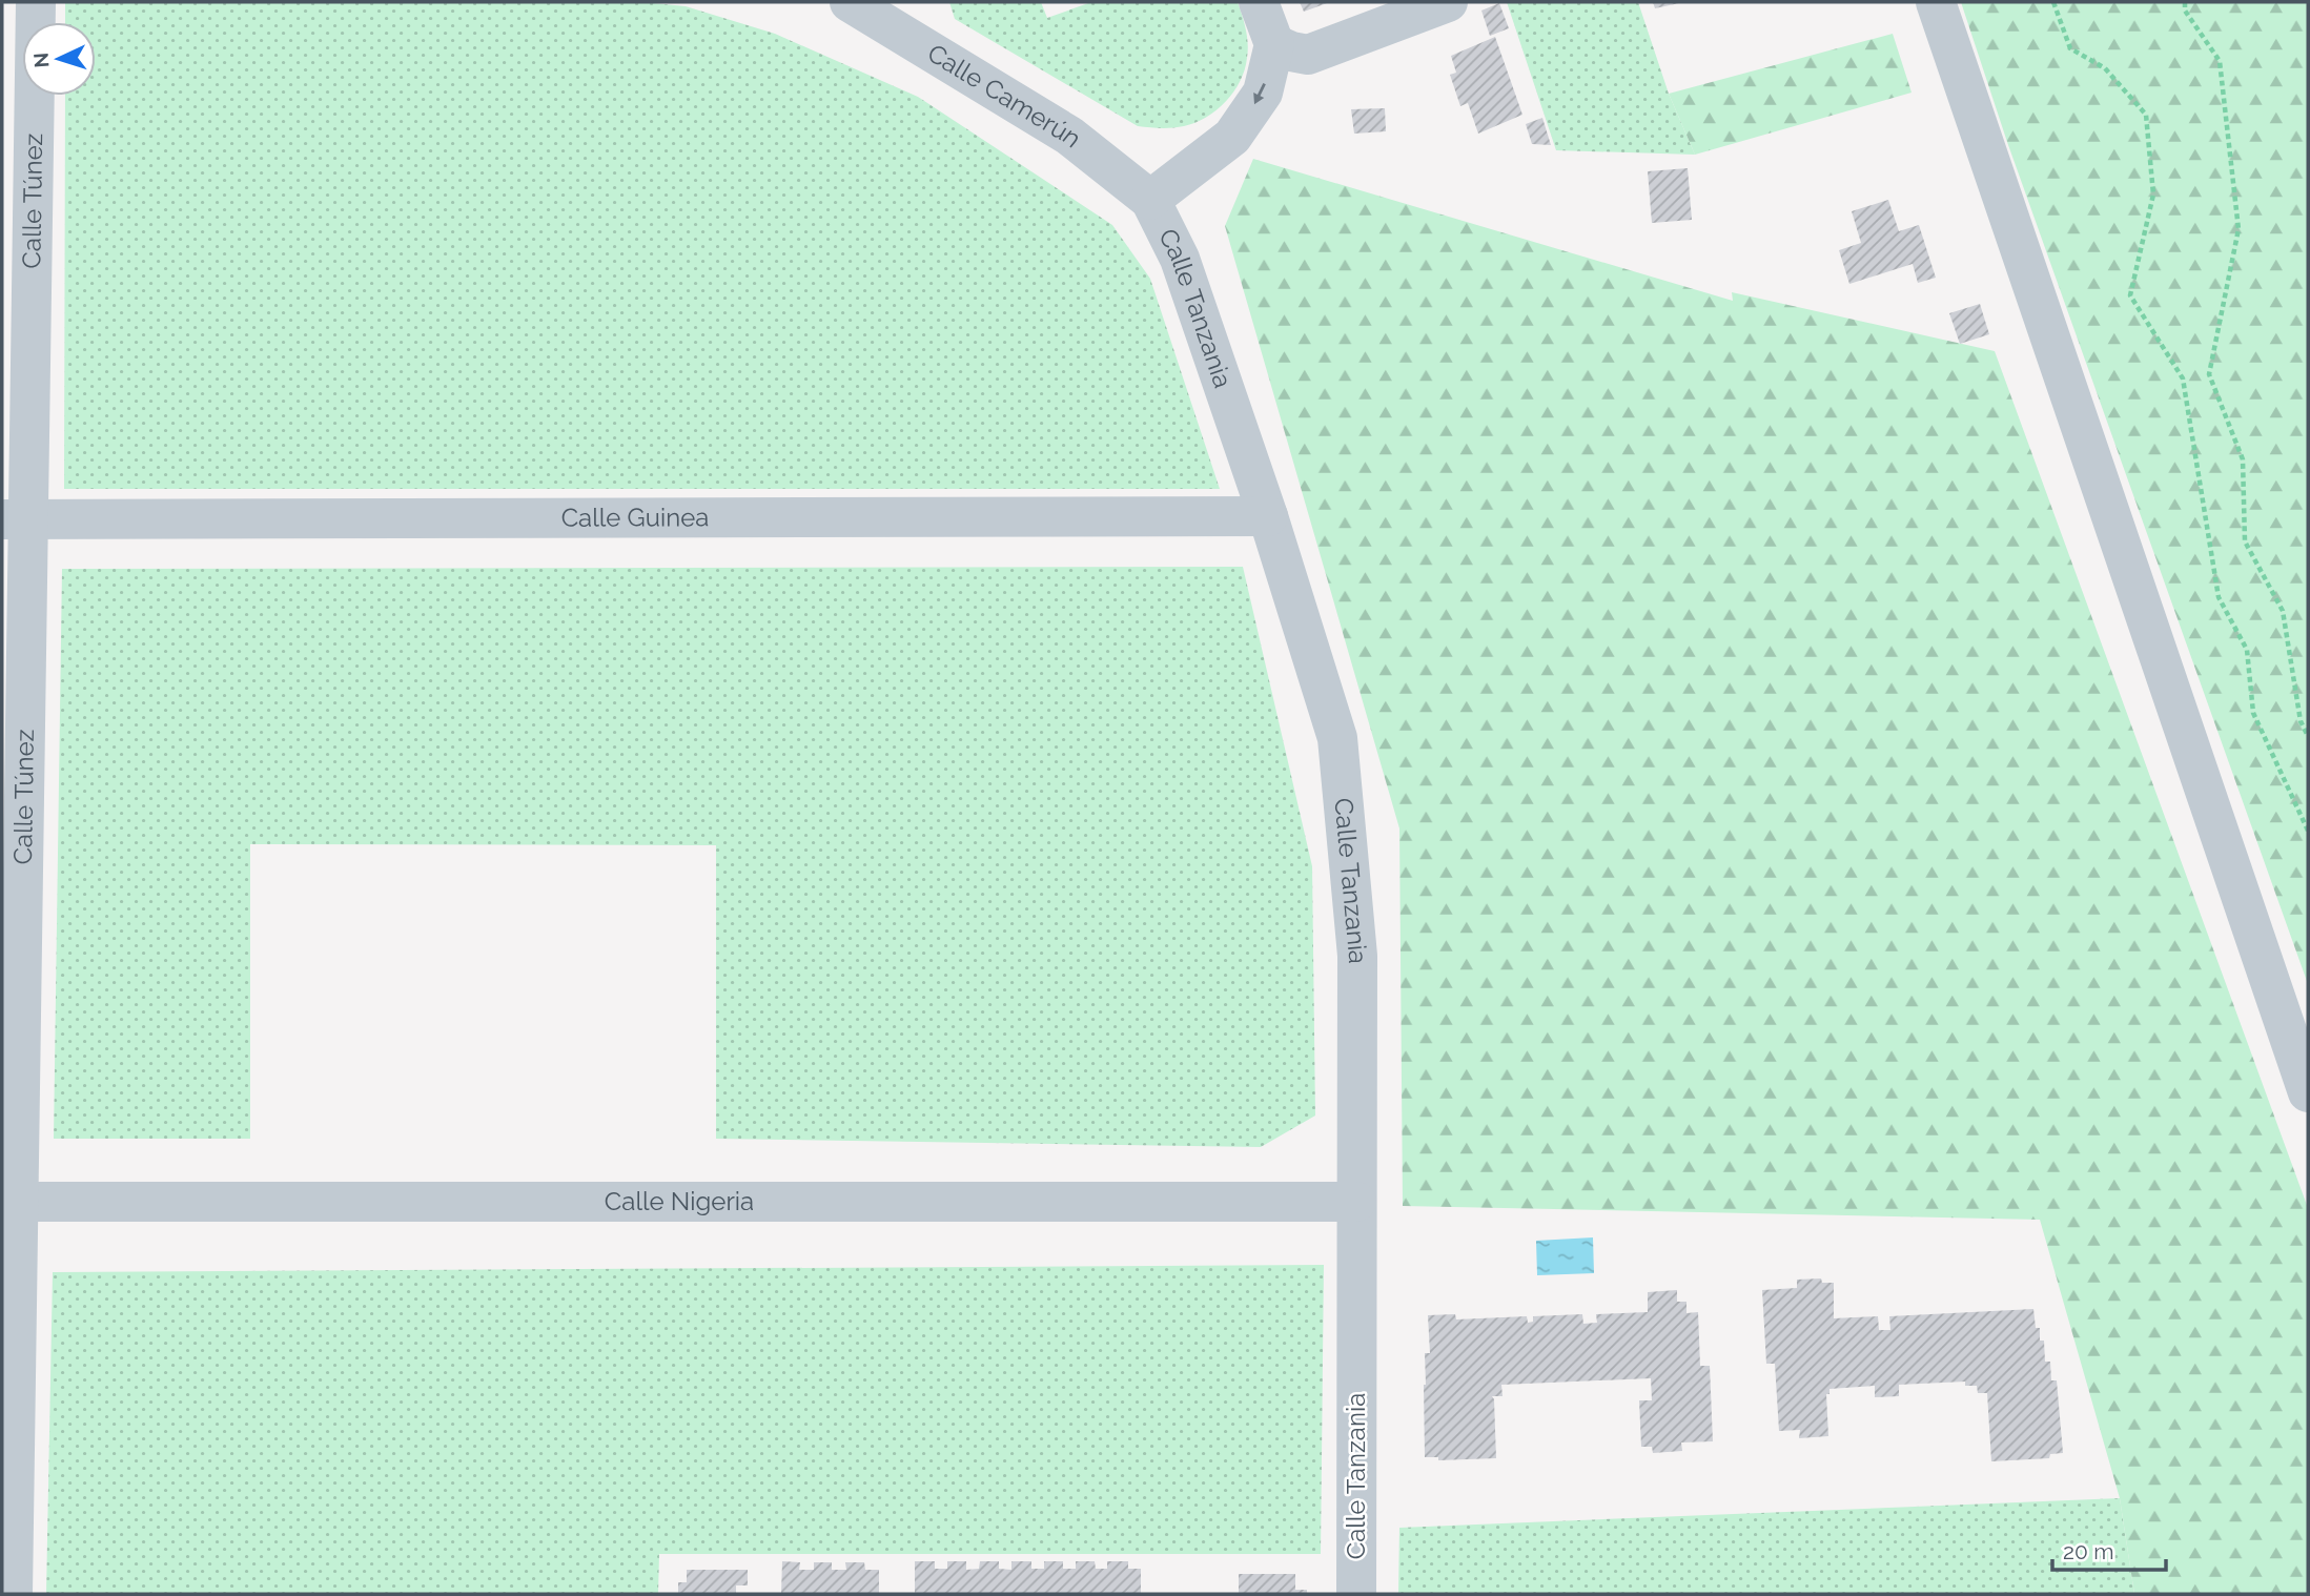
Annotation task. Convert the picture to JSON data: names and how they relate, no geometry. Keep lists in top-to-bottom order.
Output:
{
  "streets": {
    "street": [
      "Calle Camerún",
      "Calle Túnez",
      "Calle Tanzania",
      "Calle Guinea",
      "Calle Nigeria"
    ]
  },
  "crossings": [
    ["Calle Camerún", "Calle Tanzania"],
    ["Calle Túnez", "Calle Guinea"],
    ["Calle Túnez", "Calle Nigeria"],
    ["Calle Tanzania", "Calle Guinea"],
    ["Calle Tanzania", "Calle Nigeria"]
  ],
  "scale_bar": "20 m",
  "north": "left"
}
